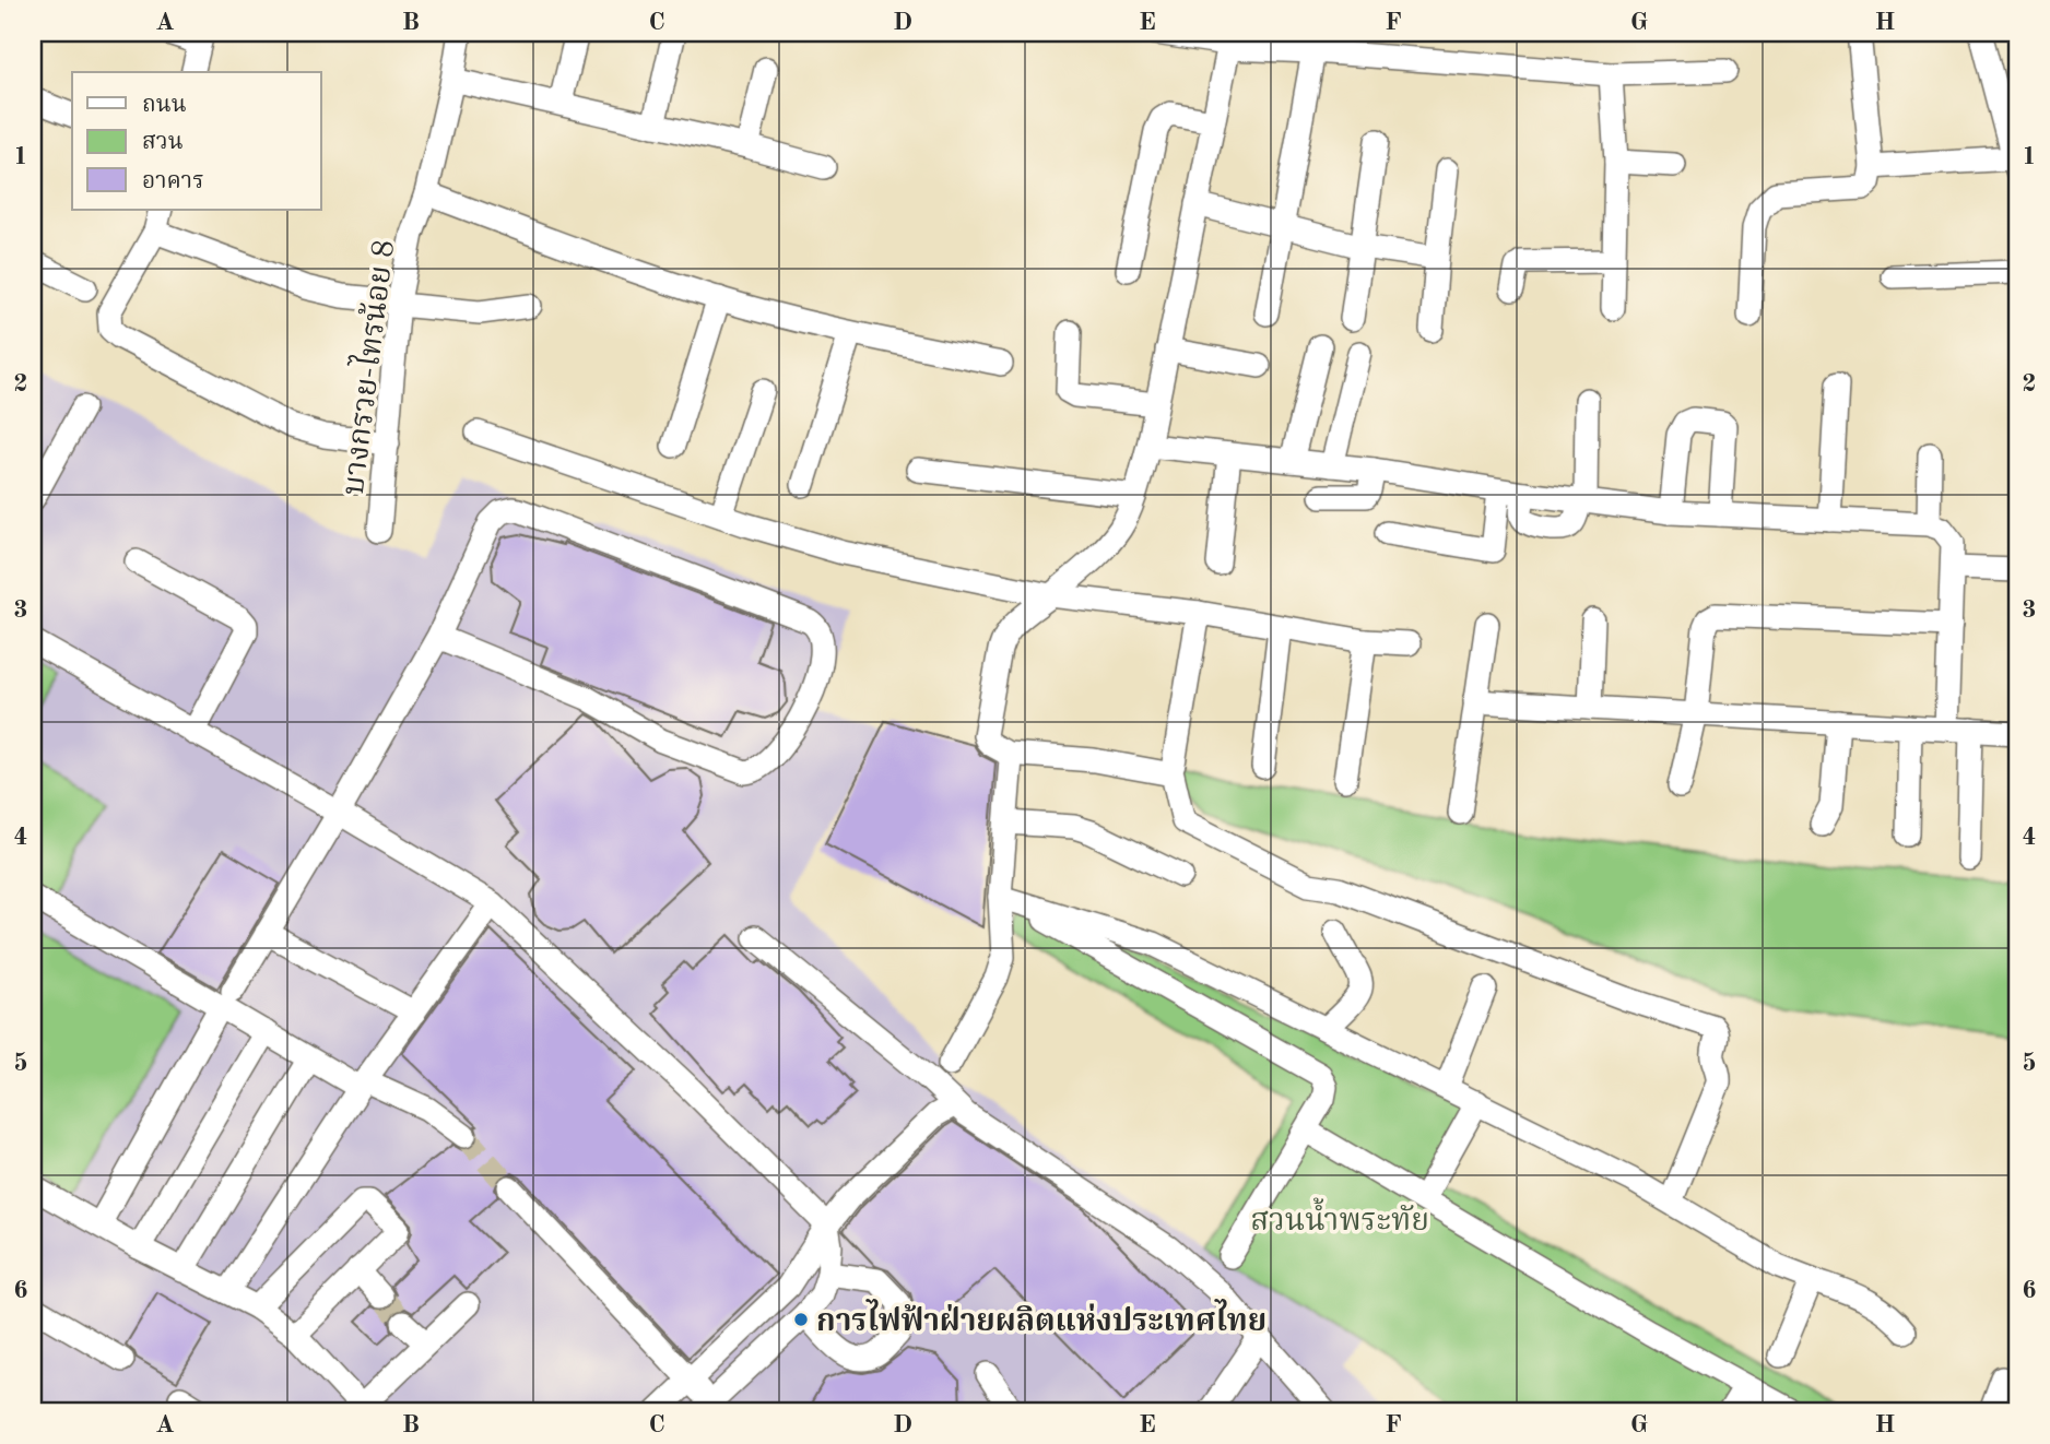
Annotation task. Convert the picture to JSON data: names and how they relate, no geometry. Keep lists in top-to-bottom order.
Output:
{
  "streets": {
    "street": ["บางกรวย-ไทรน้อย 8"]
  },
  "parks": ["สวนน้ำพระทัย"],
  "places": ["การไฟฟ้าฝ่ายผลิตแห่งประเทศไทย"],
  "legend": ["ถนน", "สวน", "อาคาร"],
  "grid": {
    "columns": [
      "A",
      "B",
      "C",
      "D",
      "E",
      "F",
      "G",
      "H"
    ],
    "rows": [
      "1",
      "2",
      "3",
      "4",
      "5",
      "6"
    ]
  }
}
